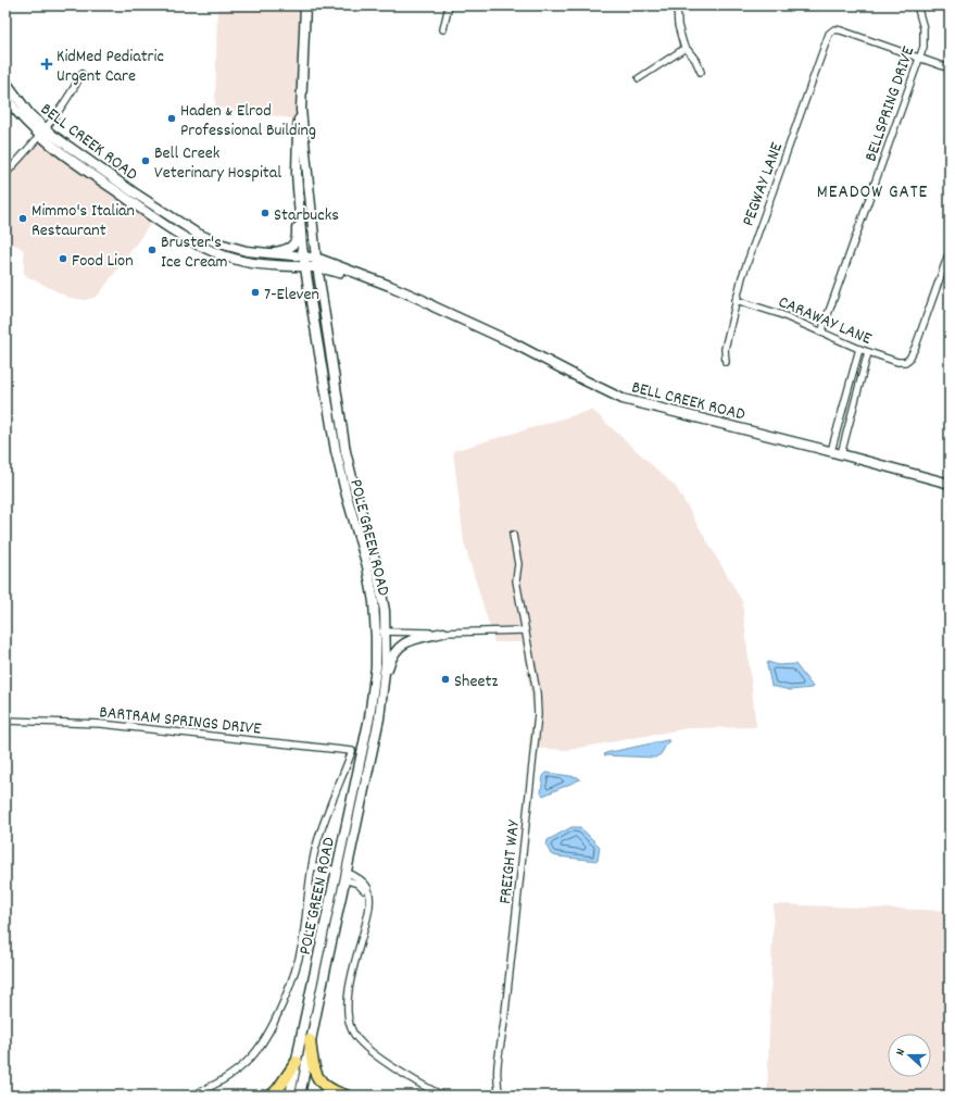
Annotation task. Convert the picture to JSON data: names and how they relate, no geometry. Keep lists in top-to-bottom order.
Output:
{
  "streets": {
    "main road": ["BELL CREEK ROAD", "POLE GREEN ROAD"],
    "street": [
      "BELLSPRING DRIVE",
      "PEGWAY LANE",
      "CARAWAY LANE",
      "BARTRAM SPRINGS DRIVE",
      "FREIGHT WAY"
    ]
  },
  "crossings": [
    ["BELLSPRING DRIVE", "PEGWAY LANE"],
    ["BELLSPRING DRIVE", "CARAWAY LANE"],
    ["BELL CREEK ROAD", "POLE GREEN ROAD"],
    ["PEGWAY LANE", "CARAWAY LANE"]
  ],
  "districts": ["MEADOW GATE"],
  "places": {
    "health": ["KidMed Pediatric Urgent Care"],
    "other": [
      "Haden & Elrod Professional Building",
      "Bell Creek Veterinary Hospital",
      "Starbucks",
      "Mimmo's Italian Restaurant",
      "Bruster's Ice Cream",
      "Food Lion",
      "7-Eleven",
      "Sheetz"
    ]
  },
  "north": "left"
}
